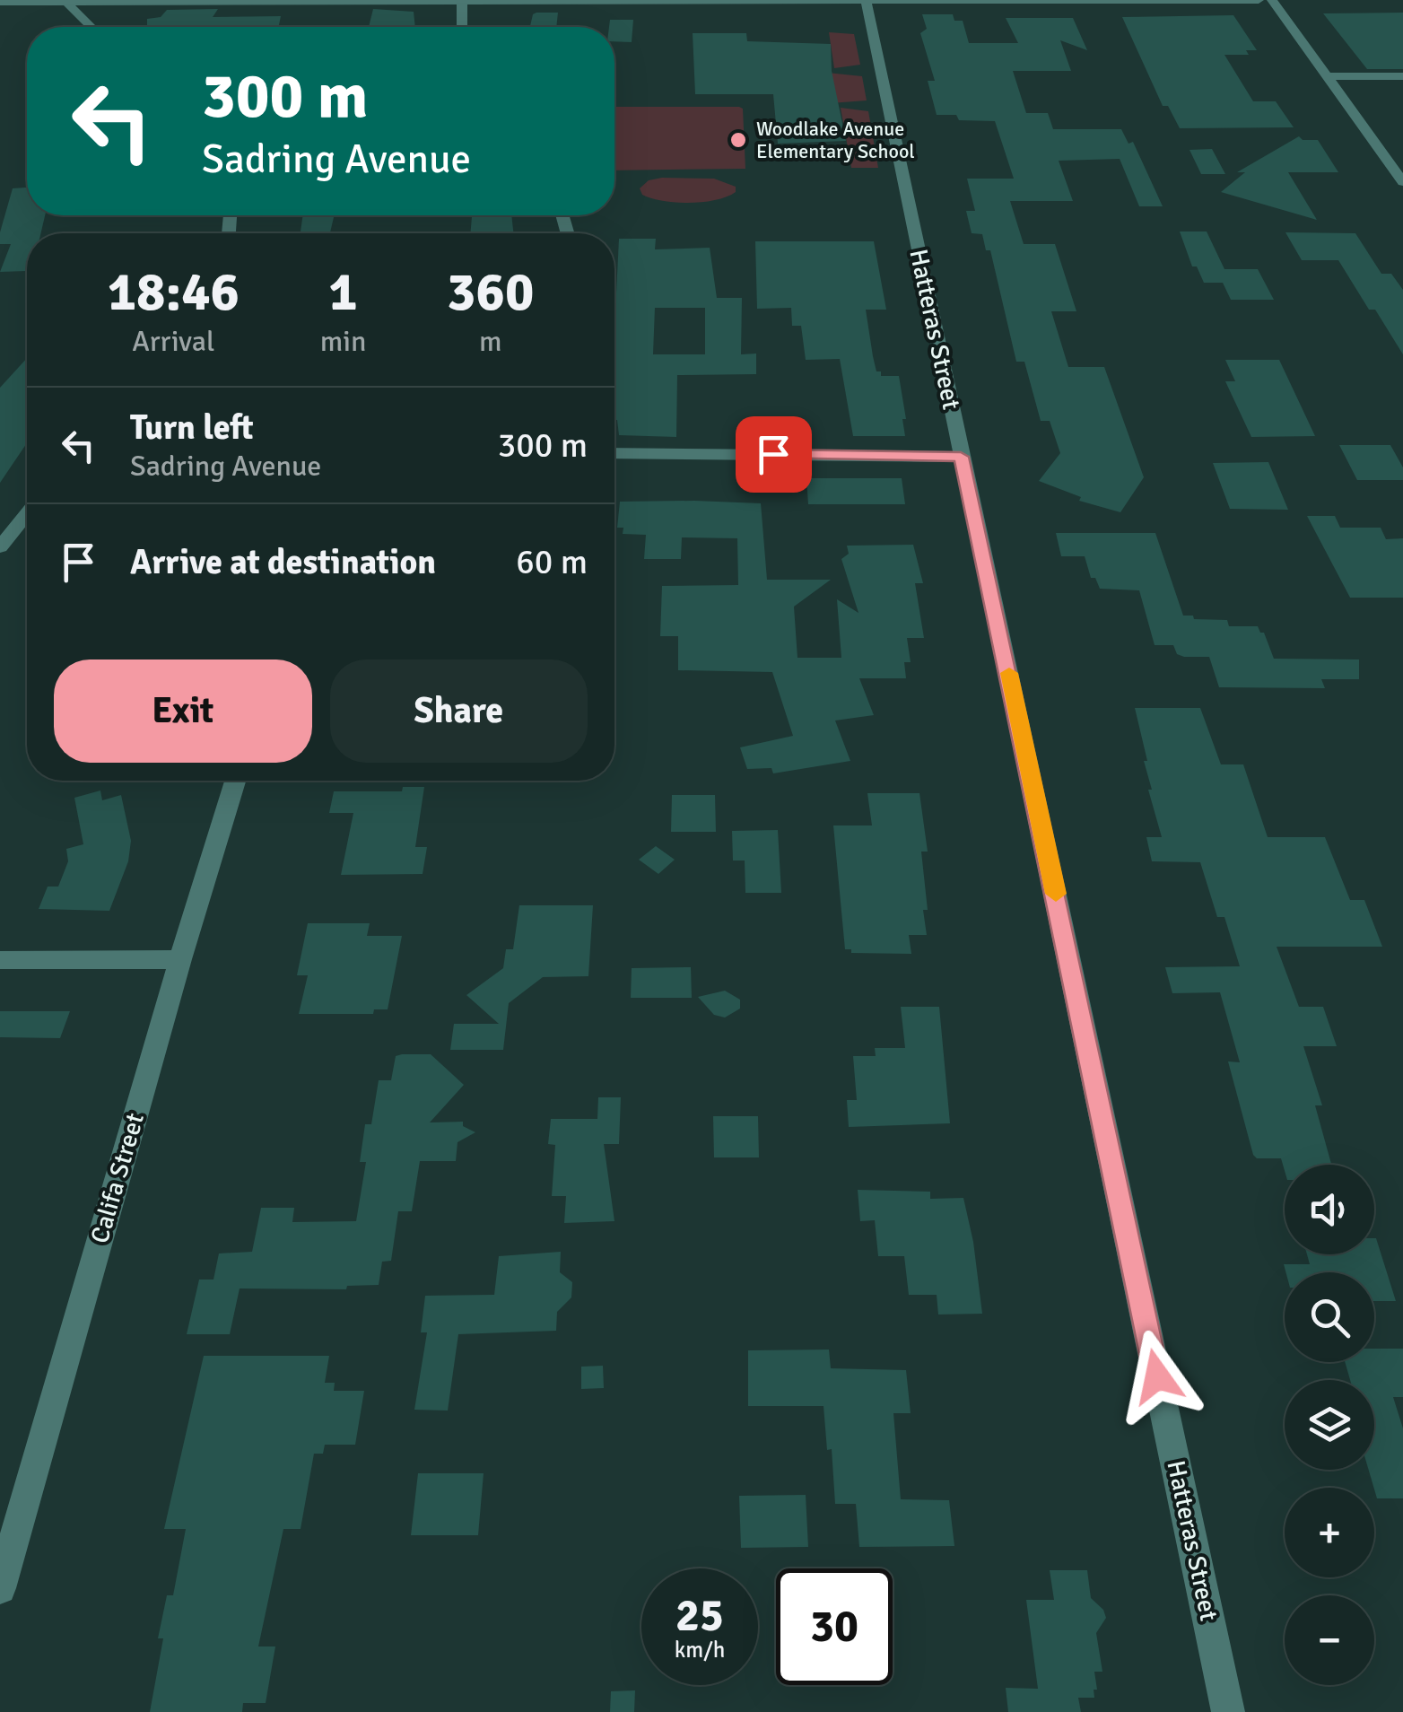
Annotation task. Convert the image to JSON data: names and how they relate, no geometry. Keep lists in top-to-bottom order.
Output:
{
  "streets": {
    "street": ["Hatteras Street", "Califa Street"]
  },
  "places": ["Woodlake Avenue Elementary School"],
  "page": {
    "turn": ["300 m", "Sadring Avenue"],
    "eta": [
      "18:46",
      "Arrival",
      "1",
      "min",
      "360",
      "m"
    ],
    "list": [
      {
        "name": "Turn left",
        "note": "Sadring Avenue",
        "value": "300 m"
      },
      {
        "name": "Arrive at destination",
        "value": "60 m"
      }
    ],
    "buttons": ["Exit", "Share"],
    "map_buttons": ["+", "−"],
    "speed": "25 km/h",
    "limit": "30"
  }
}
